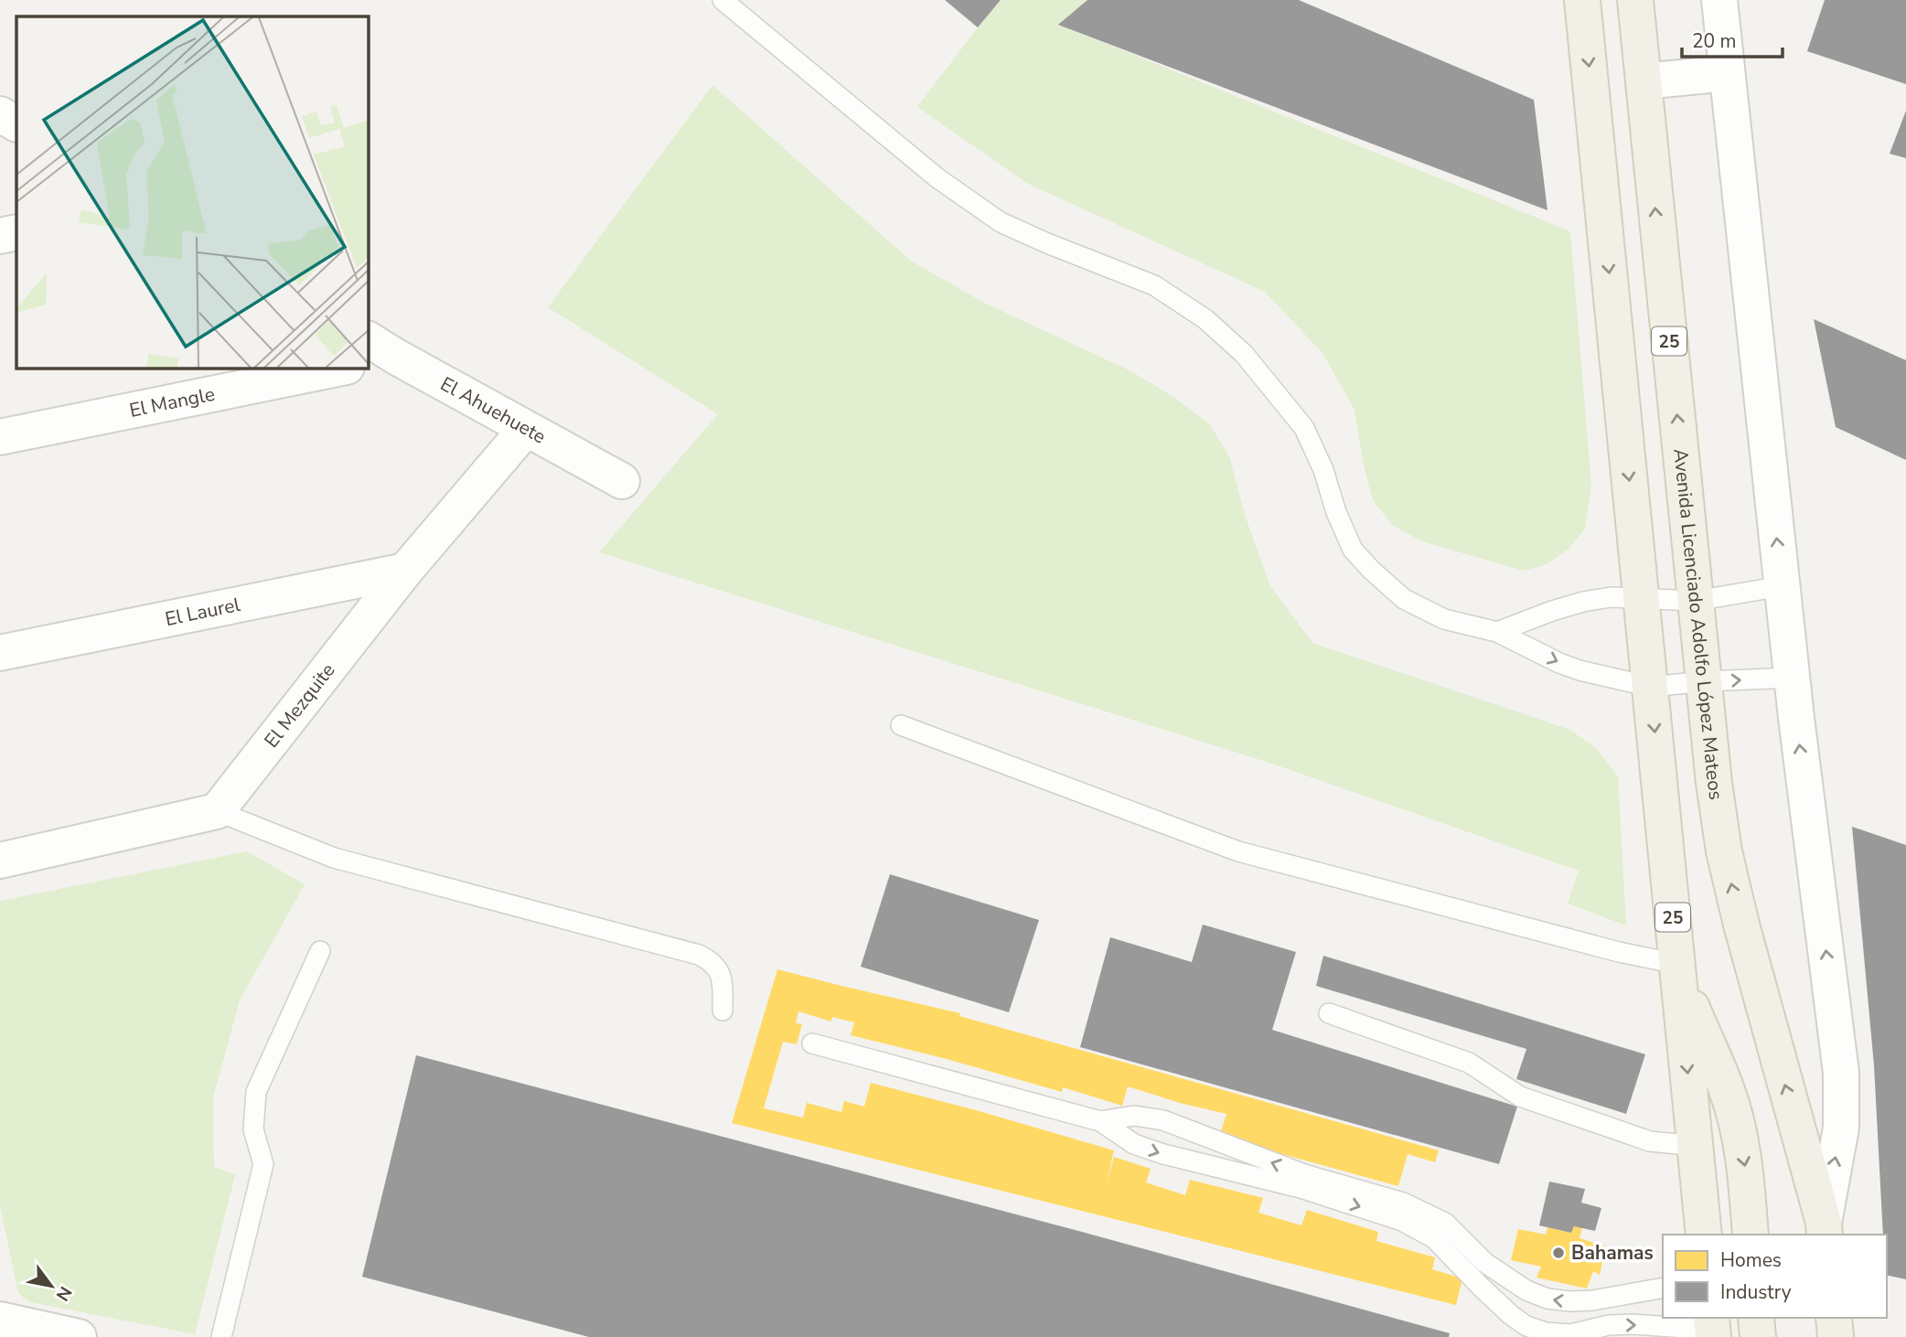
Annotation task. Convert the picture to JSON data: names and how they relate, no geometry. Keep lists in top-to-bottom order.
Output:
{
  "streets": {
    "main road": ["25", "Avenida Licenciado Adolfo López Mateos"],
    "street": [
      "El Mangle",
      "El Ahuehuete",
      "El Laurel",
      "El Mezquite"
    ]
  },
  "crossings": [
    ["El Ahuehuete", "El Mezquite"],
    ["El Laurel", "El Mezquite"]
  ],
  "places": ["Bahamas"],
  "legend": ["Homes", "Industry"],
  "scale_bar": "20 m",
  "north": "bottom right"
}
